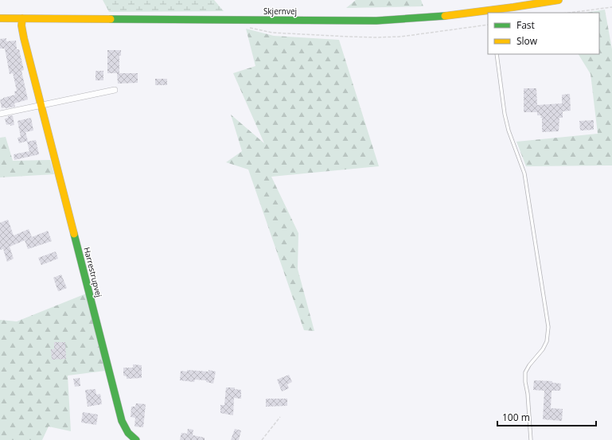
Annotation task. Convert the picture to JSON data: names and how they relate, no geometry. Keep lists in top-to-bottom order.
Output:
{
  "streets": {
    "main road": ["Skjernvej", "Harrestrupvej"]
  },
  "crossings": [
    ["Skjernvej", "Harrestrupvej"]
  ],
  "legend": ["Fast", "Slow"],
  "scale_bar": "100 m"
}
